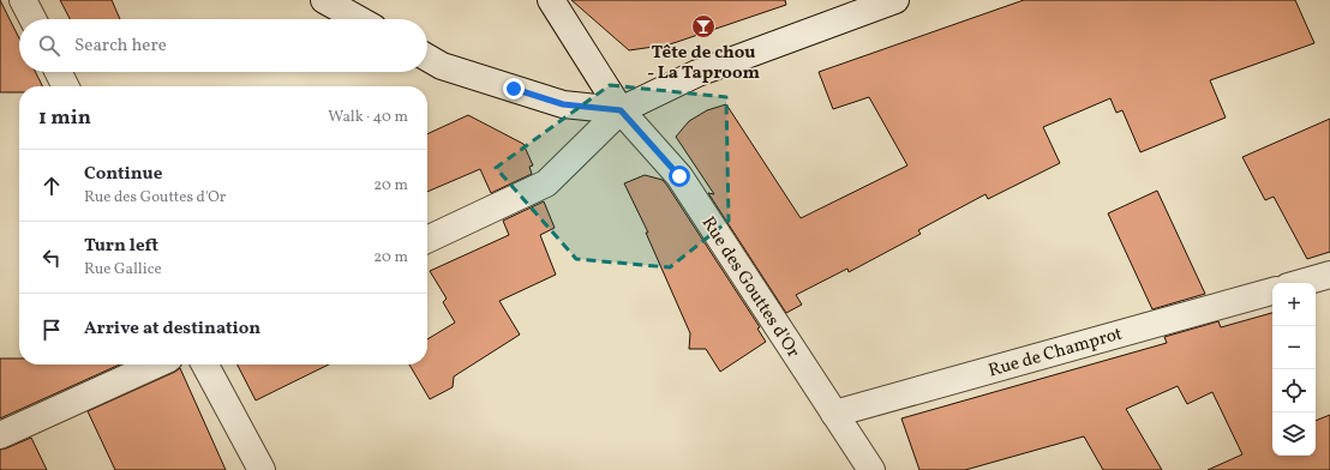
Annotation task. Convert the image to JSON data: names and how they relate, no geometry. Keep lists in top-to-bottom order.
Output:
{
  "streets": {
    "street": ["Rue des Gouttes d'Or", "Rue de Champrot"]
  },
  "crossings": [
    ["Rue des Gouttes d'Or", "Rue de Champrot"]
  ],
  "places": {
    "bar": ["Tête de chou - La Taproom"]
  },
  "page": {
    "search": "Search here",
    "heading": ["1 min", "Walk · 40 m"],
    "list": [
      ["Continue", "Rue des Gouttes d'Or", "20 m"],
      ["Turn left", "Rue Gallice", "20 m"],
      "Arrive at destination"
    ],
    "map_buttons": ["+", "−"]
  }
}
